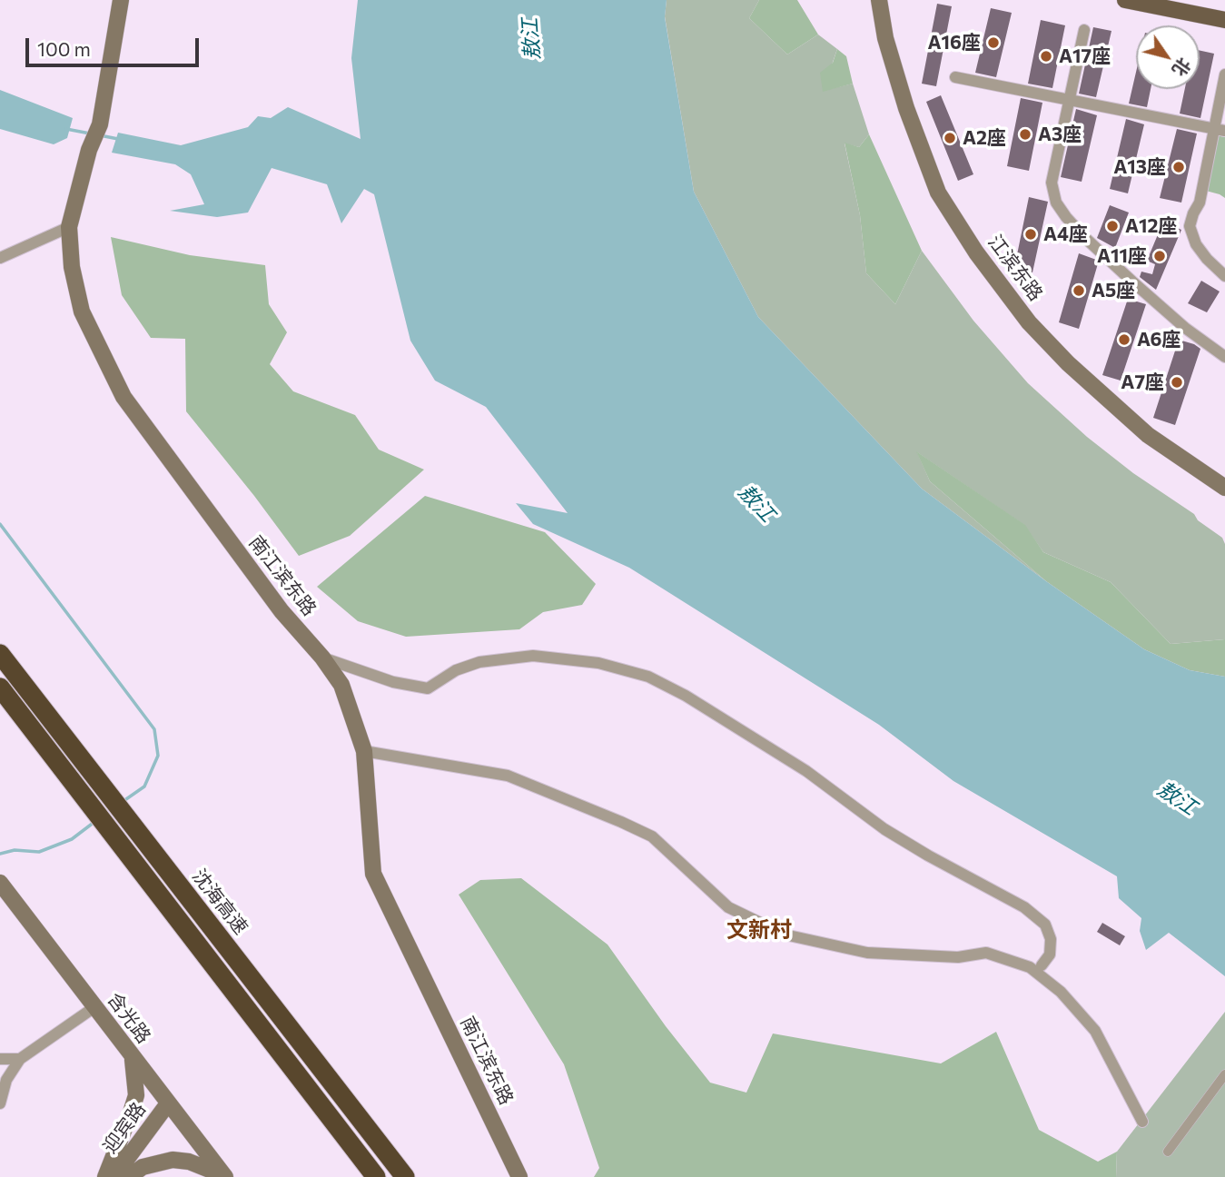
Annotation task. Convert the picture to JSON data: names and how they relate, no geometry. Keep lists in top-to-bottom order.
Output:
{
  "streets": {
    "highway": ["沈海高速"],
    "main road": [
      "江滨东路",
      "南江滨东路",
      "含光路",
      "迎宾路"
    ]
  },
  "crossings": [
    ["含光路", "迎宾路"]
  ],
  "districts": ["文新村"],
  "water": ["敖江"],
  "places": [
    "A16座",
    "A17座",
    "A3座",
    "A2座",
    "A13座",
    "A12座",
    "A4座",
    "A11座",
    "A5座",
    "A6座",
    "A7座"
  ],
  "scale_bar": "100 m",
  "north": "bottom right"
}
